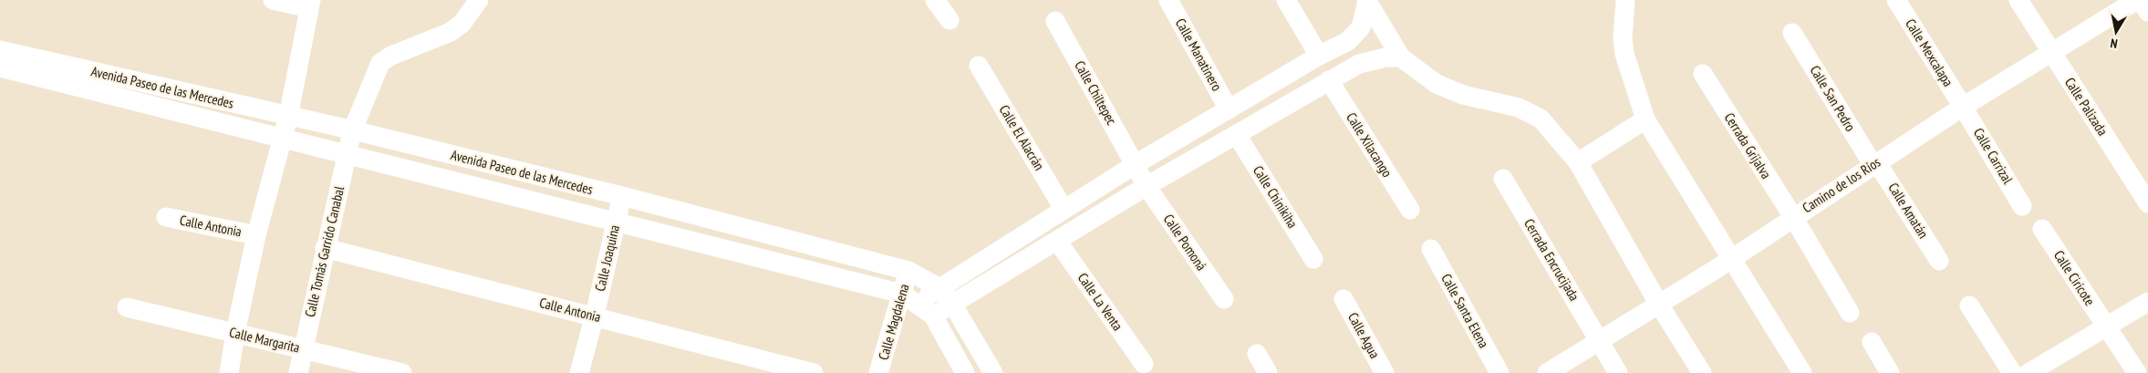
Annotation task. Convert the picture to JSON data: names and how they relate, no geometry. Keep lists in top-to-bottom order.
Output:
{
  "streets": {
    "street": [
      "Calle Mexcalapa",
      "Calle Manatinero",
      "Avenida Paseo de las Mercedes",
      "Calle Chiltepec",
      "Calle San Pedro",
      "Calle Palizada",
      "Calle El Alacrán",
      "Calle Xilacango",
      "Cerrada Grijalva",
      "Calle Carrizal",
      "Camino de los Ríos",
      "Calle Chinikiha",
      "Calle Amatán",
      "Calle Antonia",
      "Calle Pomoná",
      "Calle Tomás Garrido Canabal",
      "Calle Joaquina",
      "Cerrada Encrucijada",
      "Calle Ciricote",
      "Calle La Venta",
      "Calle Santa Elena",
      "Calle Magdalena",
      "Calle Agua",
      "Calle Margarita"
    ]
  },
  "crossings": [
    ["Calle Mexcalapa", "Calle Carrizal"],
    ["Calle Mexcalapa", "Camino de los Ríos"],
    ["Avenida Paseo de las Mercedes", "Calle Tomás Garrido Canabal"],
    ["Avenida Paseo de las Mercedes", "Calle Joaquina"],
    ["Avenida Paseo de las Mercedes", "Calle Magdalena"],
    ["Calle Chiltepec", "Calle Pomoná"],
    ["Calle San Pedro", "Camino de los Ríos"],
    ["Calle San Pedro", "Calle Amatán"],
    ["Calle Palizada", "Camino de los Ríos"],
    ["Cerrada Grijalva", "Camino de los Ríos"],
    ["Calle Carrizal", "Camino de los Ríos"],
    ["Camino de los Ríos", "Calle Amatán"],
    ["Camino de los Ríos", "Cerrada Encrucijada"],
    ["Calle Antonia", "Calle Tomás Garrido Canabal"],
    ["Calle Antonia", "Calle Joaquina"],
    ["Calle Tomás Garrido Canabal", "Calle Margarita"]
  ],
  "north": "bottom"
}
